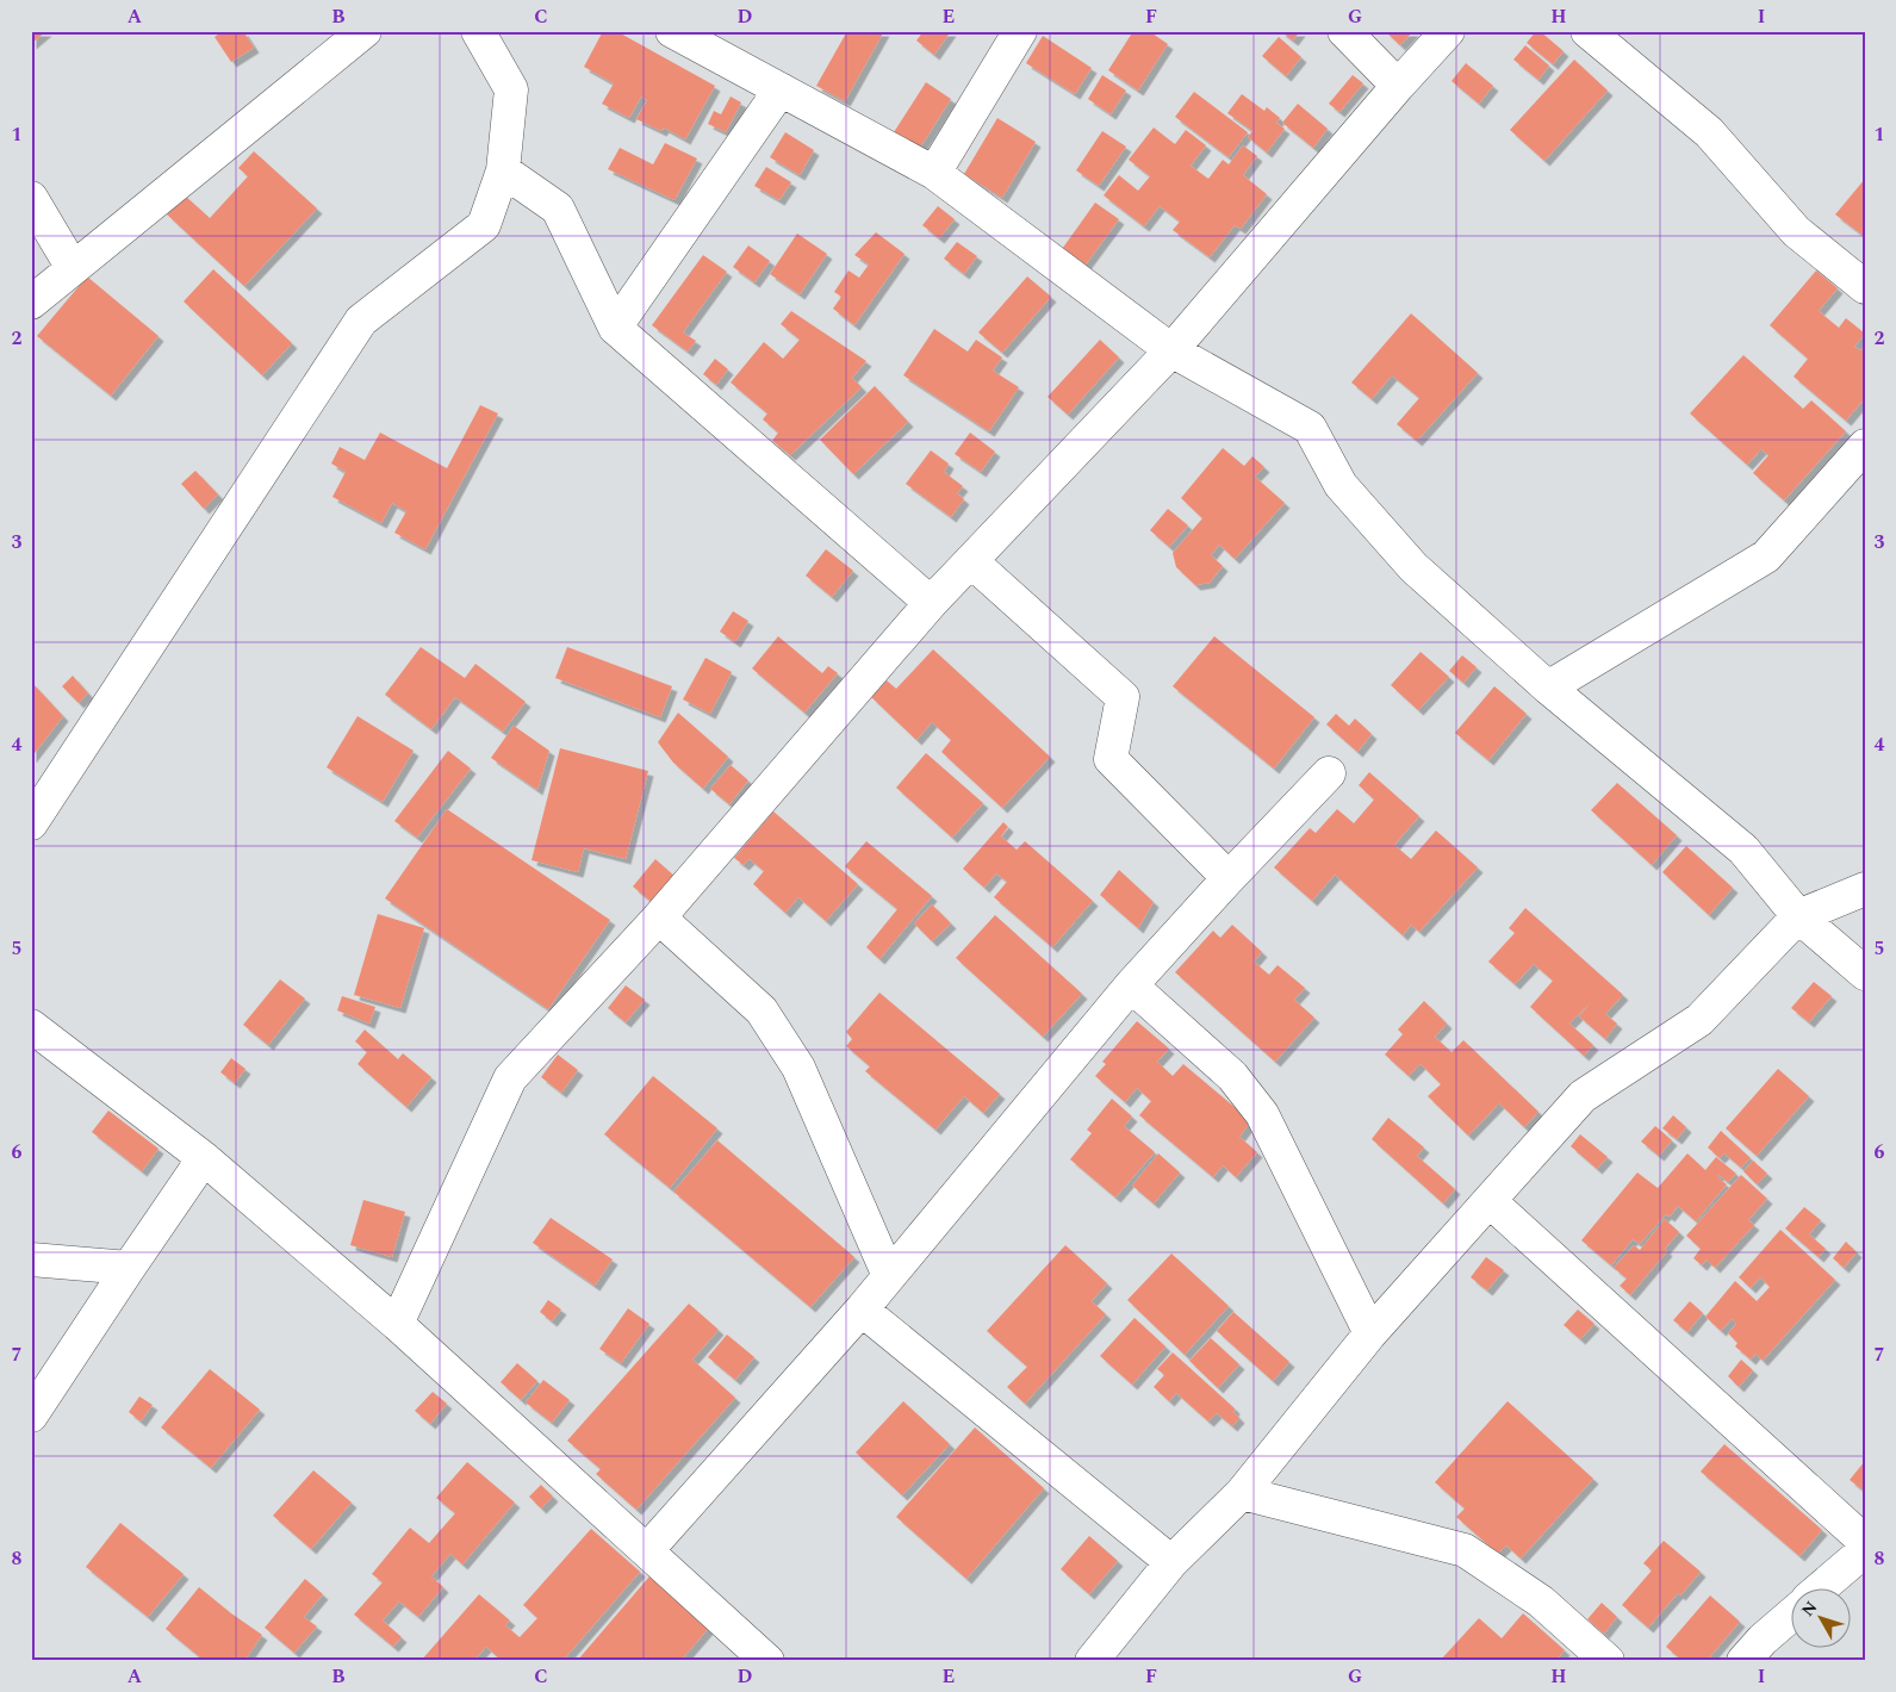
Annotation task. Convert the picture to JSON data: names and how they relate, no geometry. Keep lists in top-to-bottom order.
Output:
{
  "north": "top left",
  "grid": {
    "columns": [
      "A",
      "B",
      "C",
      "D",
      "E",
      "F",
      "G",
      "H",
      "I"
    ],
    "rows": [
      "1",
      "2",
      "3",
      "4",
      "5",
      "6",
      "7",
      "8"
    ]
  }
}
